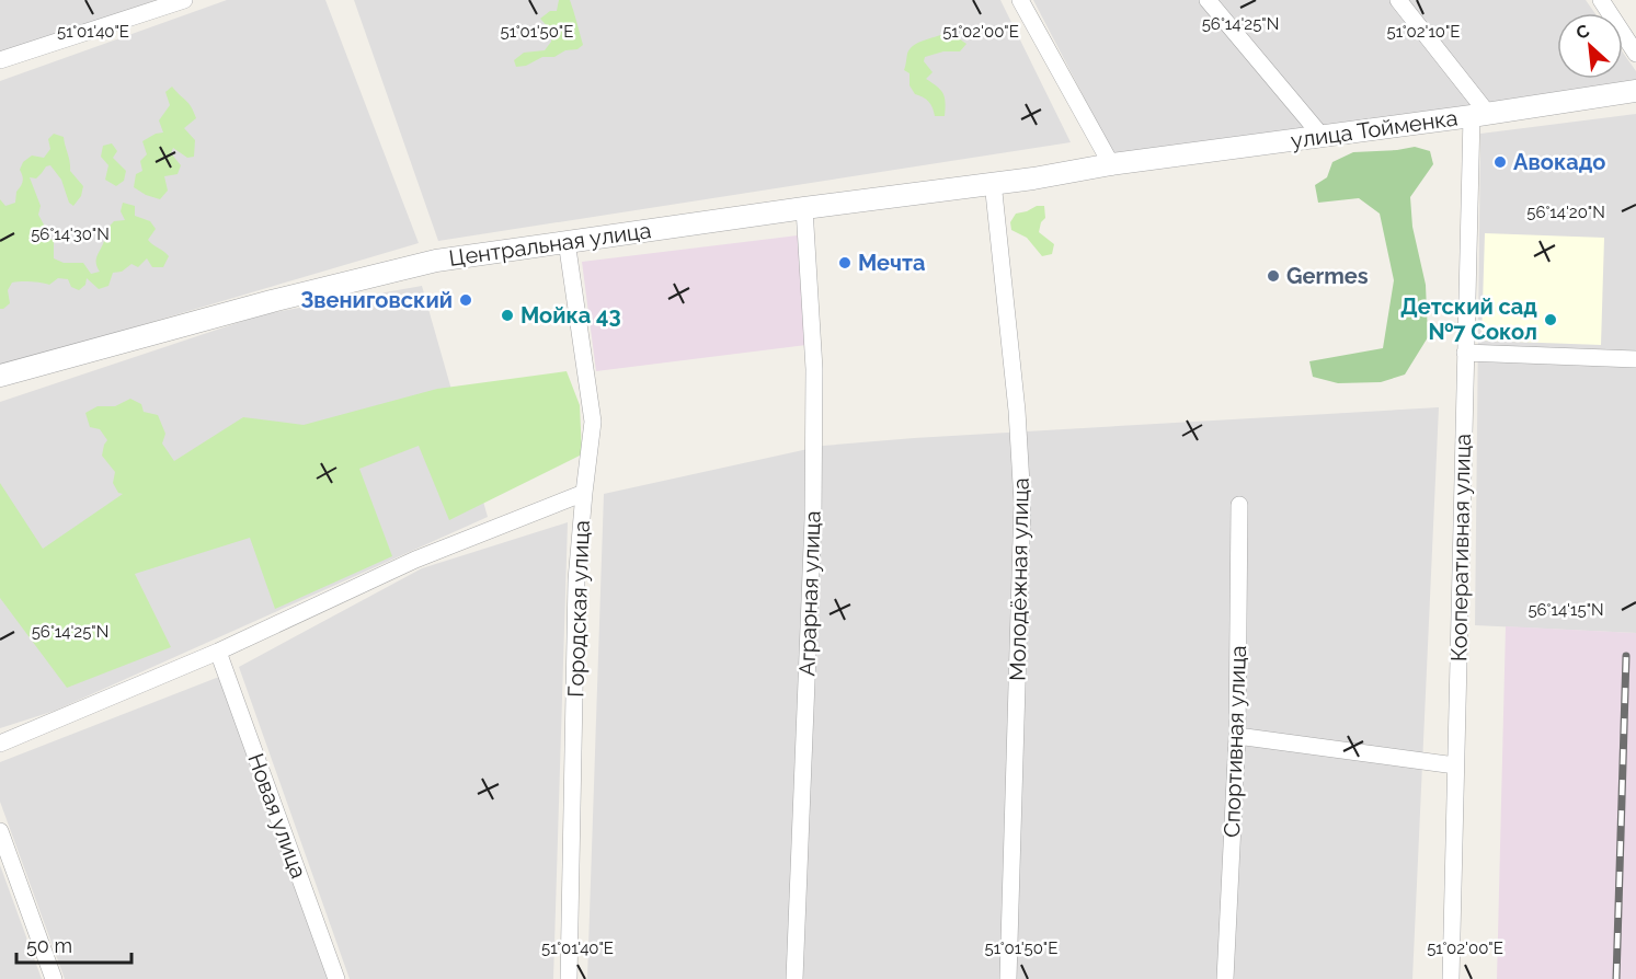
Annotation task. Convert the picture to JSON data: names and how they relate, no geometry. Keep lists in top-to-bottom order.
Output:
{
  "streets": {
    "street": [
      "улица Тойменка",
      "Центральная улица",
      "Кооперативная улица",
      "Молодёжная улица",
      "Аграрная улица",
      "Городская улица",
      "Спортивная улица",
      "Новая улица"
    ]
  },
  "crossings": [
    ["улица Тойменка", "Центральная улица"],
    ["улица Тойменка", "Кооперативная улица"],
    ["Центральная улица", "Молодёжная улица"],
    ["Центральная улица", "Аграрная улица"],
    ["Центральная улица", "Городская улица"]
  ],
  "places": [
    "Авокадо",
    "Мечта",
    "Germes",
    "Звениговский",
    "Мойка 43",
    "Детский сад №7 Сокол"
  ],
  "scale_bar": "50 m",
  "north": "top left",
  "coordinates": [
    "56°14'25\"N",
    "51°01'40\"E",
    "51°01'50\"E",
    "51°02'00\"E",
    "51°02'10\"E",
    "56°14'20\"N",
    "56°14'30\"N",
    "56°14'15\"N"
  ]
}
